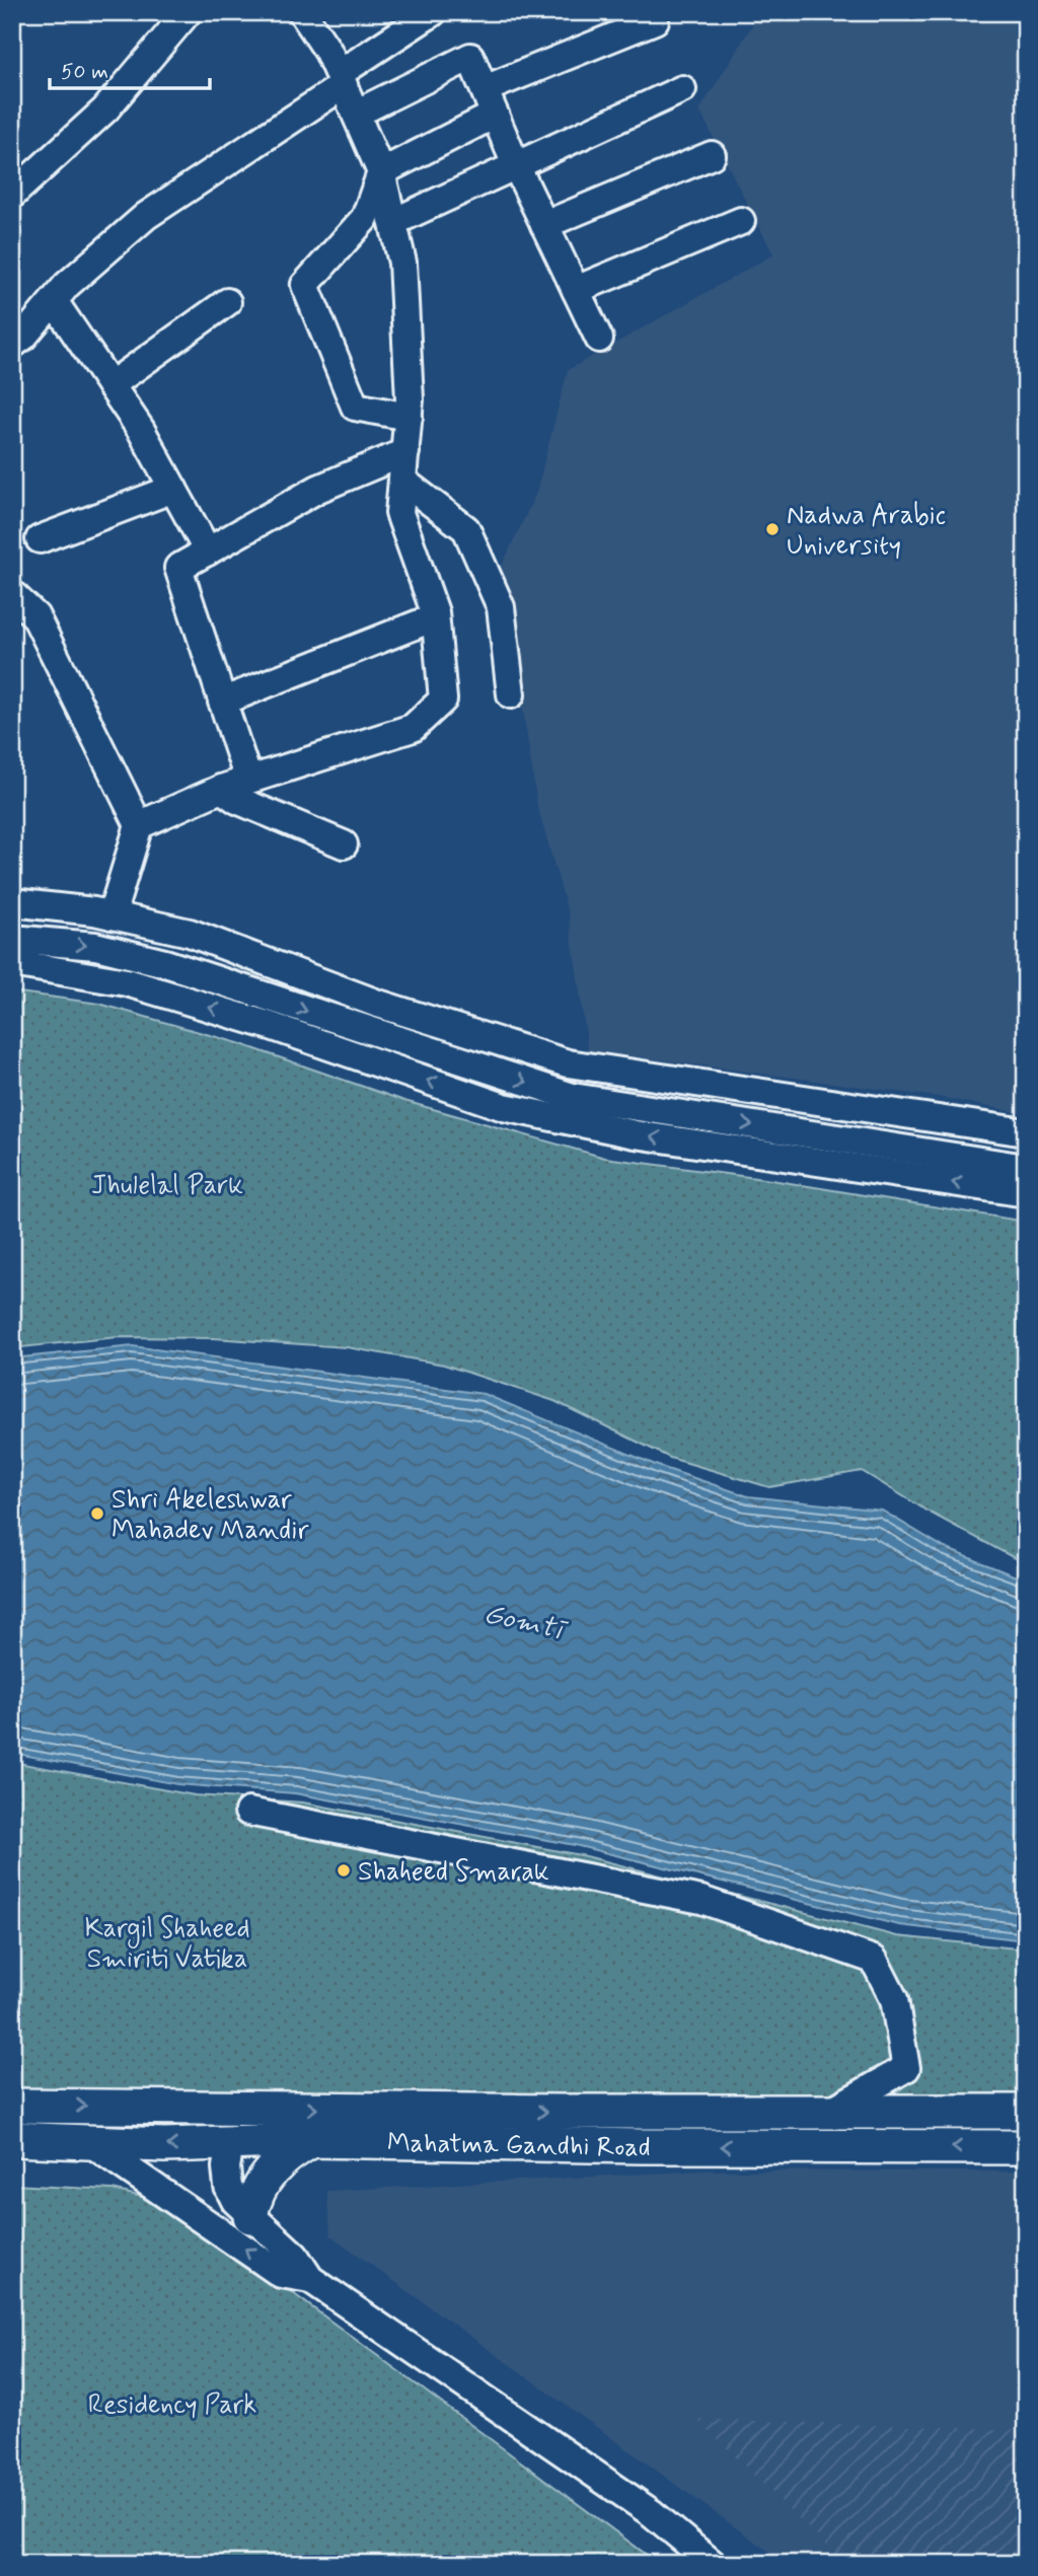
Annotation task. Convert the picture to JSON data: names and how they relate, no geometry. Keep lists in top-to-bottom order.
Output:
{
  "streets": {
    "main road": ["Mahatma Gandhi Road"]
  },
  "water": ["Gomtī"],
  "parks": ["Jhulelal Park", "Kargil Shaheed Smiriti Vatika", "Residency Park"],
  "places": ["Nadwa Arabic University", "Shri Akeleshwar Mahadev Mandir", "Shaheed Smarak"],
  "scale_bar": "50 m"
}
